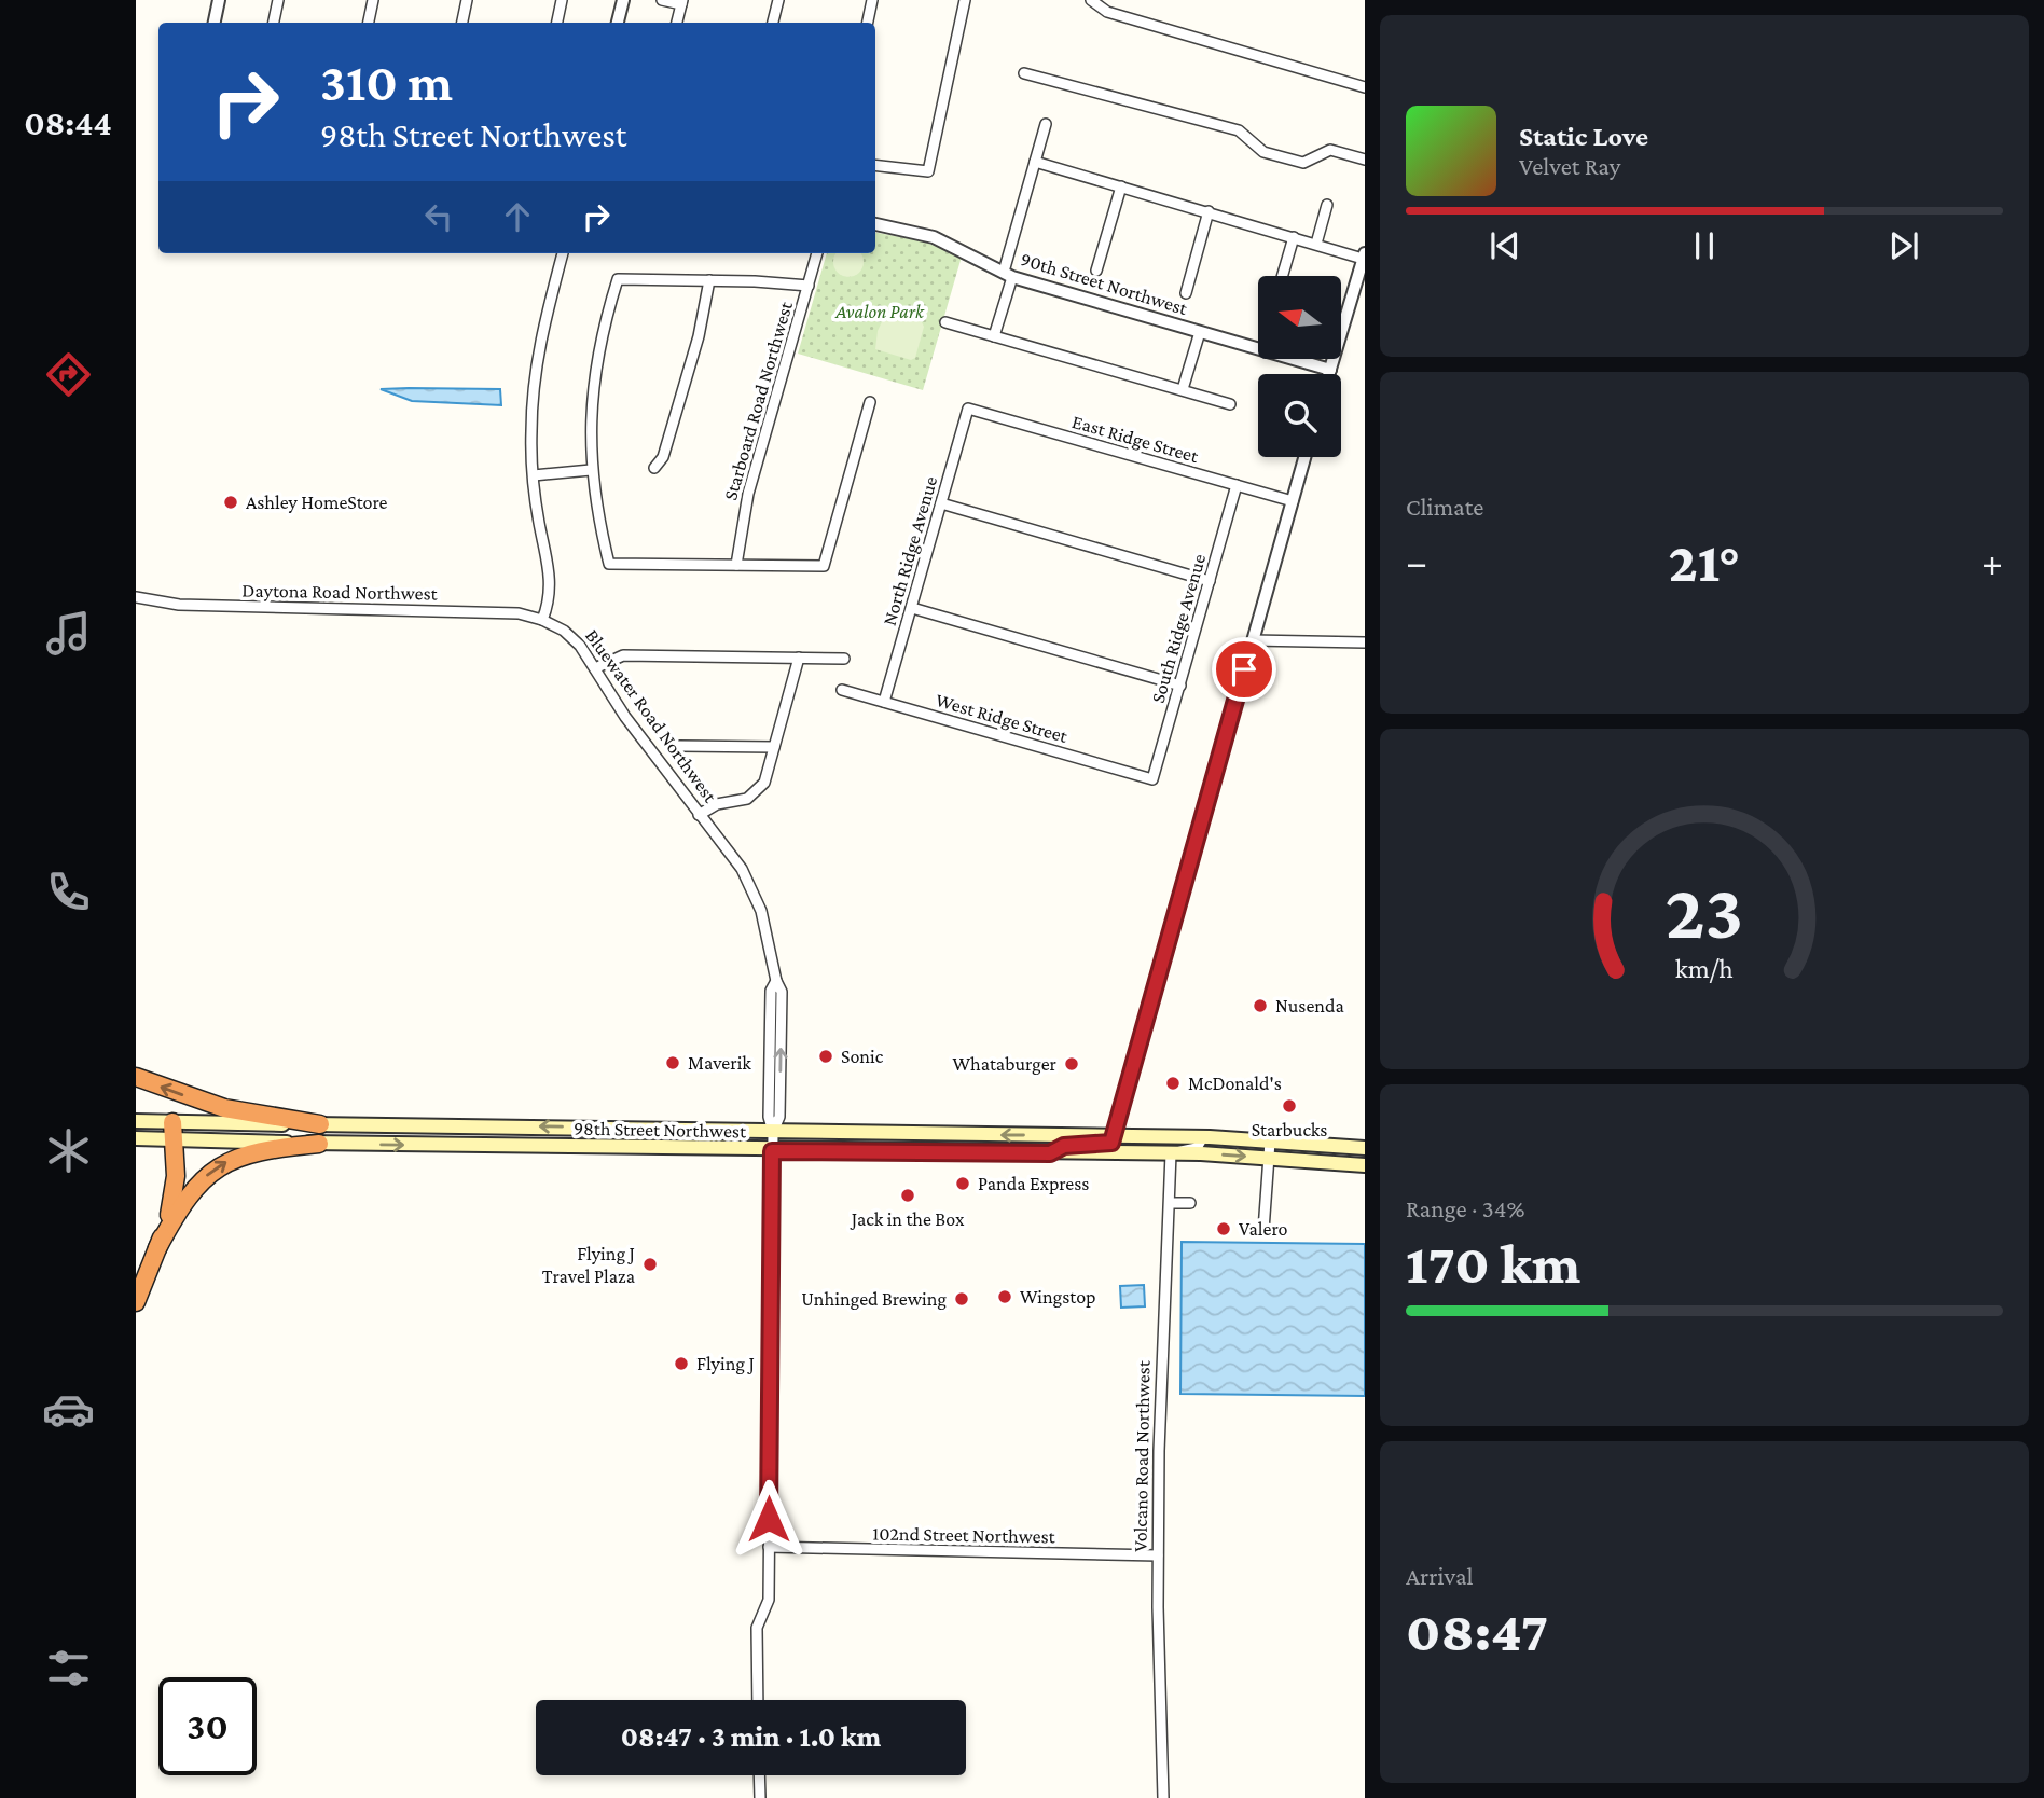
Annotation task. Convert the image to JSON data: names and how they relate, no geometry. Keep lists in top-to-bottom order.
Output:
{
  "streets": {
    "main road": ["98th Street Northwest"],
    "street": [
      "90th Street Northwest",
      "Starboard Road Northwest",
      "East Ridge Street",
      "North Ridge Avenue",
      "Daytona Road Northwest",
      "South Ridge Avenue",
      "Bluewater Road Northwest",
      "West Ridge Street",
      "Volcano Road Northwest",
      "102nd Street Northwest"
    ]
  },
  "crossings": [
    ["East Ridge Street", "North Ridge Avenue"],
    ["East Ridge Street", "South Ridge Avenue"],
    ["North Ridge Avenue", "West Ridge Street"],
    ["Daytona Road Northwest", "Bluewater Road Northwest"],
    ["South Ridge Avenue", "West Ridge Street"],
    ["Bluewater Road Northwest", "98th Street Northwest"],
    ["Bluewater Road Northwest", "102nd Street Northwest"],
    ["98th Street Northwest", "Volcano Road Northwest"],
    ["Volcano Road Northwest", "102nd Street Northwest"]
  ],
  "parks": ["Avalon Park"],
  "places": [
    "Ashley HomeStore",
    "Nusenda",
    "Sonic",
    "Maverik",
    "Whataburger",
    "McDonald's",
    "Starbucks",
    "Panda Express",
    "Jack in the Box",
    "Valero",
    "Flying J Travel Plaza",
    "Wingstop",
    "Unhinged Brewing",
    "Flying J"
  ],
  "north": "left",
  "page": {
    "tabs": "08:44",
    "turn": ["310 m", "98th Street Northwest"],
    "song": ["Static Love", "Velvet Ray"],
    "tile": [
      "Climate",
      ["Range · 34%", "170 km"],
      ["Arrival", "08:47"]
    ],
    "heat": ["−", "21°", "+"],
    "limit": "30",
    "trip": "08:47 · 3 min · 1.0 km",
    "gauge": ["23", "km/h"]
  }
}
